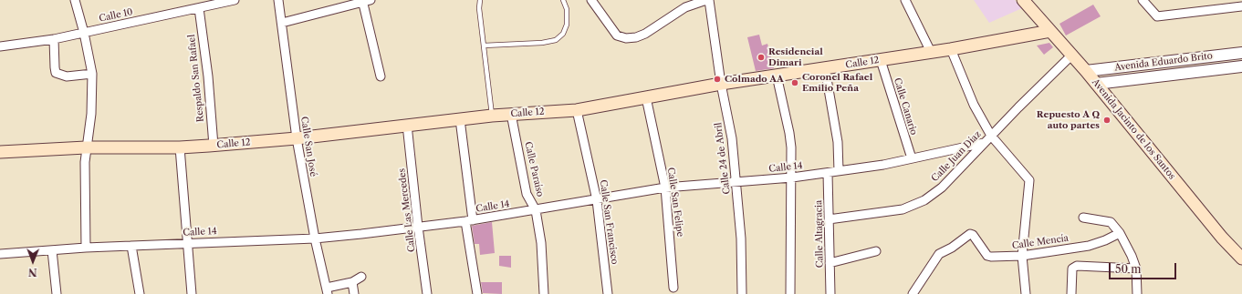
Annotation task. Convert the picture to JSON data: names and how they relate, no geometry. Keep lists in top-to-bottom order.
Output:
{
  "streets": {
    "main road": ["Calle 12", "Avenida Jacinto de los Santos"],
    "street": [
      "Calle 10",
      "Avenida Eduardo Brito",
      "Respaldo San Rafael",
      "Calle Canario",
      "Calle San José",
      "Calle Juan Díaz",
      "Calle 24 de Abril",
      "Calle 14",
      "Calle Paraíso",
      "Calle San Felipe",
      "Calle Las Mercedes",
      "Calle San Francisco",
      "Calle Altagracia",
      "Calle Mencía"
    ]
  },
  "crossings": [
    ["Calle 10", "Respaldo San Rafael"],
    ["Avenida Eduardo Brito", "Avenida Jacinto de los Santos"],
    ["Calle 12", "Respaldo San Rafael"],
    ["Calle 12", "Calle Canario"],
    ["Calle 12", "Avenida Jacinto de los Santos"],
    ["Calle 12", "Calle San José"],
    ["Calle 12", "Calle 24 de Abril"],
    ["Calle 12", "Calle Paraíso"],
    ["Calle 12", "Calle San Felipe"],
    ["Calle 12", "Calle Las Mercedes"],
    ["Calle 12", "Calle San Francisco"],
    ["Calle Canario", "Calle 14"],
    ["Avenida Jacinto de los Santos", "Calle Juan Díaz"],
    ["Calle San José", "Calle 14"],
    ["Calle Juan Díaz", "Calle 14"],
    ["Calle Juan Díaz", "Calle Altagracia"],
    ["Calle 24 de Abril", "Calle 14"],
    ["Calle 14", "Calle Paraíso"],
    ["Calle 14", "Calle San Felipe"],
    ["Calle 14", "Calle Las Mercedes"],
    ["Calle 14", "Calle San Francisco"],
    ["Calle 14", "Calle Altagracia"]
  ],
  "places": [
    "Residencial Dimari",
    "Colmado AA",
    "Coronel Rafael Emilio Peña",
    "Repuesto A Q auto partes"
  ],
  "scale_bar": "50 m",
  "north": "bottom"
}
